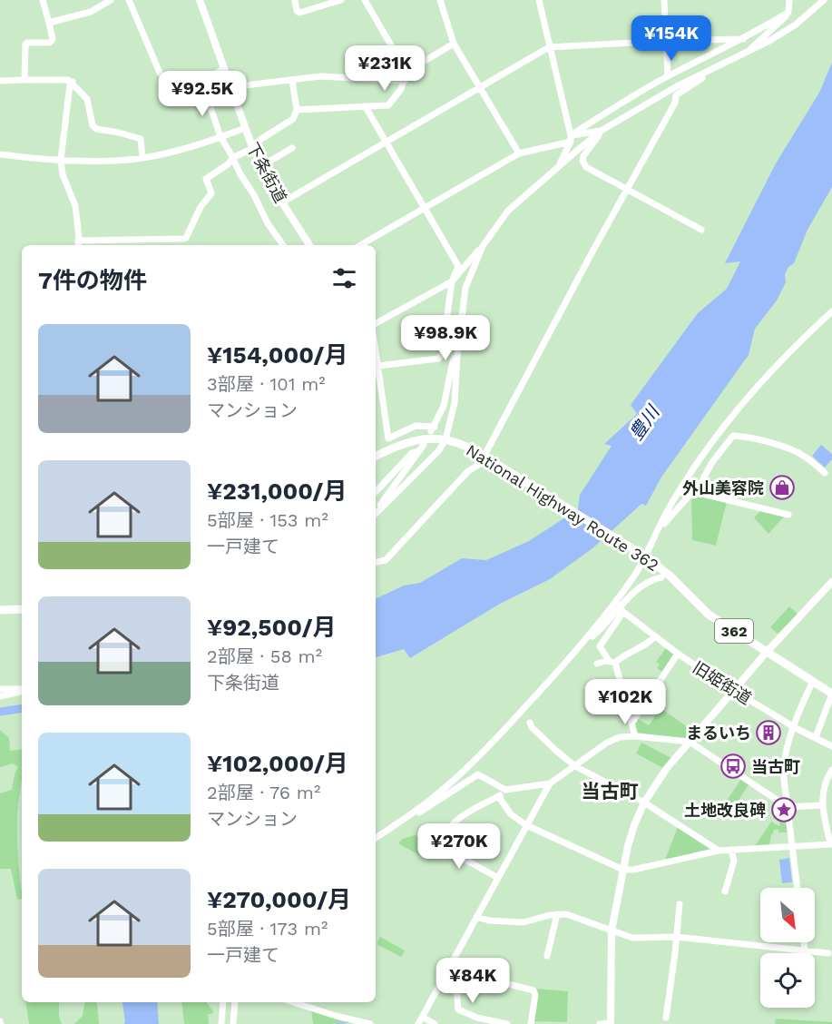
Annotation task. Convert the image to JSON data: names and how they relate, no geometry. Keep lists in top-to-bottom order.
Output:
{
  "streets": {
    "highway": ["National Highway Route 362", "362"],
    "main road": ["下条街道"],
    "street": ["旧姫街道"]
  },
  "crossings": [
    ["National Highway Route 362", "362"]
  ],
  "districts": ["当古町"],
  "water": ["豊川"],
  "places": {
    "shop": ["外山美容院"],
    "building": ["まるいち"],
    "bus stop": ["当古町"],
    "place": ["土地改良碑"]
  },
  "north": "bottom right",
  "page": {
    "price": [
      "¥154K",
      "¥231K",
      "¥92.5K",
      "¥98.9K",
      "¥102K",
      "¥270K",
      "¥84K"
    ],
    "heading": "7件の物件",
    "list": [
      {
        "name": "¥154,000/月",
        "note": "3部屋 · 101 m² · マンション"
      },
      {
        "name": "¥231,000/月",
        "note": "5部屋 · 153 m² · 一戸建て"
      },
      {
        "name": "¥92,500/月",
        "note": "2部屋 · 58 m² · 下条街道"
      },
      {
        "name": "¥102,000/月",
        "note": "2部屋 · 76 m² · マンション"
      },
      {
        "name": "¥270,000/月",
        "note": "5部屋 · 173 m² · 一戸建て"
      }
    ]
  }
}
